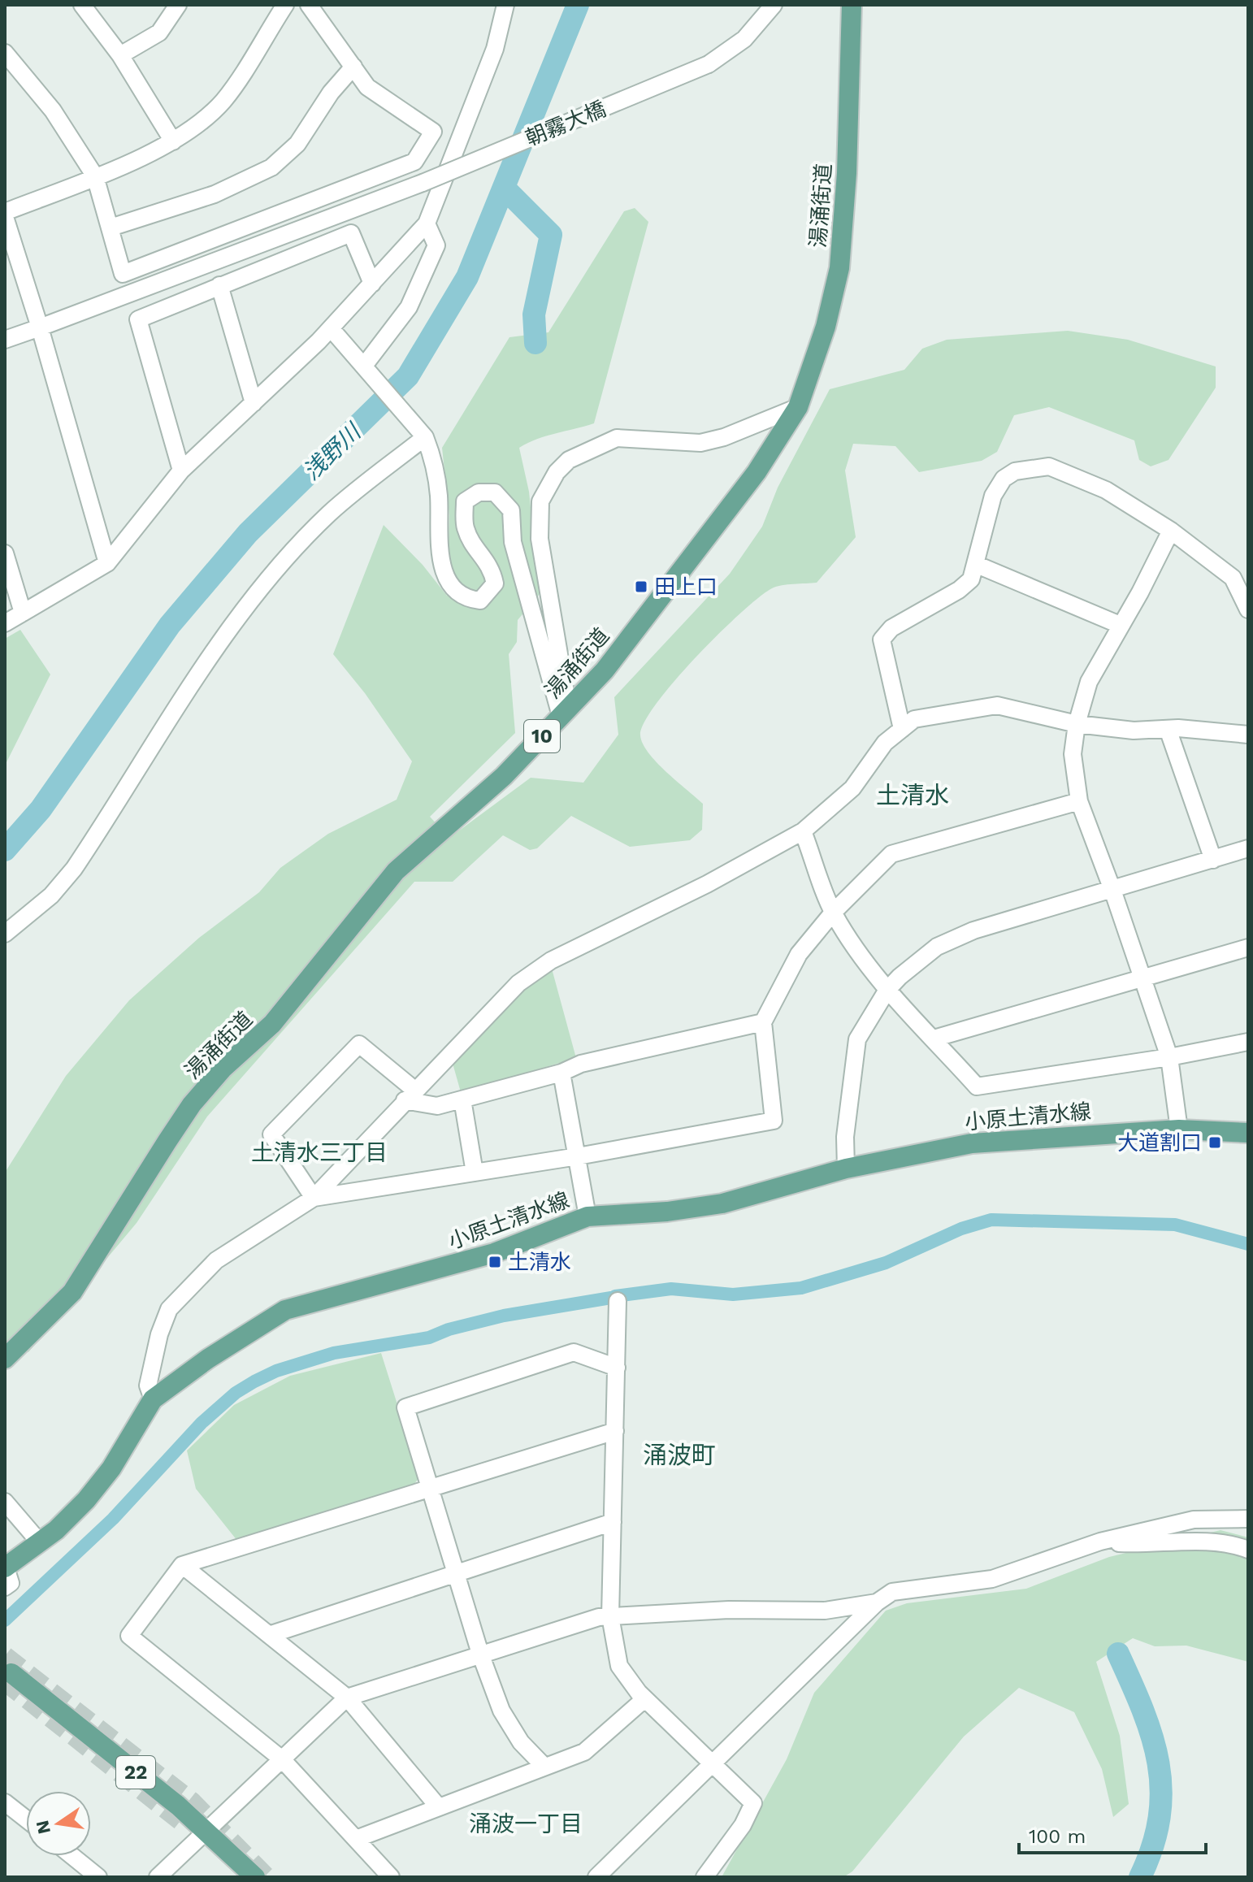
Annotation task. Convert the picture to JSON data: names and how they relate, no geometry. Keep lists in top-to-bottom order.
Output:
{
  "streets": {
    "main road": [
      "湯涌街道",
      "10",
      "小原土清水線",
      "22"
    ],
    "street": ["朝霧大橋"]
  },
  "districts": [
    "土清水",
    "土清水三丁目",
    "涌波町",
    "涌波一丁目"
  ],
  "water": ["浅野川"],
  "places": {
    "transit": ["田上口", "大道割口", "土清水"]
  },
  "scale_bar": "100 m",
  "north": "left"
}
